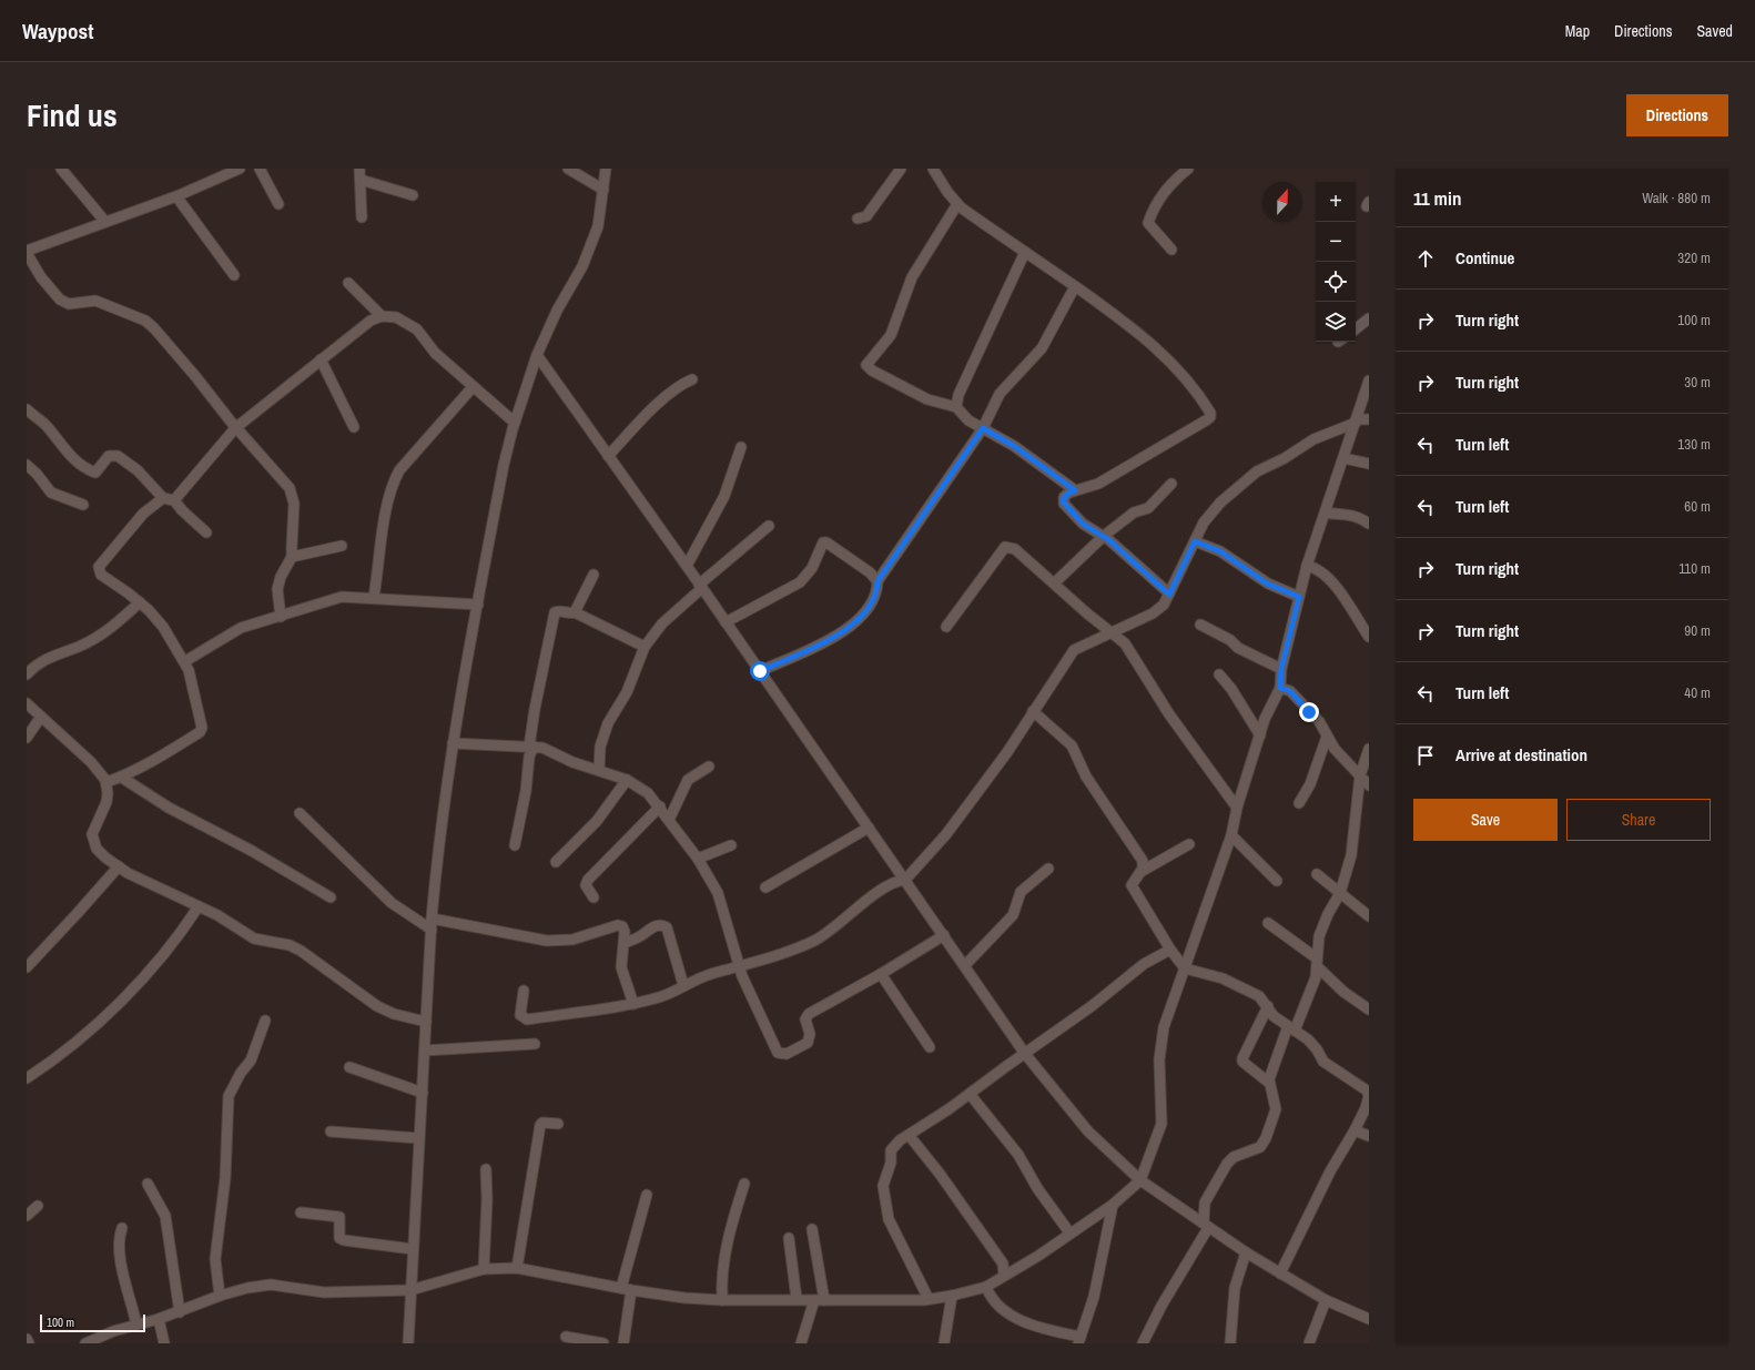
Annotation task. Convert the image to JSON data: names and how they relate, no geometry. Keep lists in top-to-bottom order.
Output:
{
  "scale_bar": "100 m",
  "north": "top",
  "page": {
    "header": "Waypost",
    "nav": ["Map", "Directions", "Saved"],
    "title": "Find us",
    "buttons": [
      "Directions",
      ["Save", "Share"]
    ],
    "heading": ["11 min", "Walk · 880 m"],
    "map_buttons": ["+", "−"],
    "list": [
      ["Continue", "320 m"],
      ["Turn right", "100 m"],
      ["Turn right", "30 m"],
      ["Turn left", "130 m"],
      ["Turn left", "60 m"],
      ["Turn right", "110 m"],
      ["Turn right", "90 m"],
      ["Turn left", "40 m"],
      "Arrive at destination"
    ],
    "scale": "100 m"
  }
}
